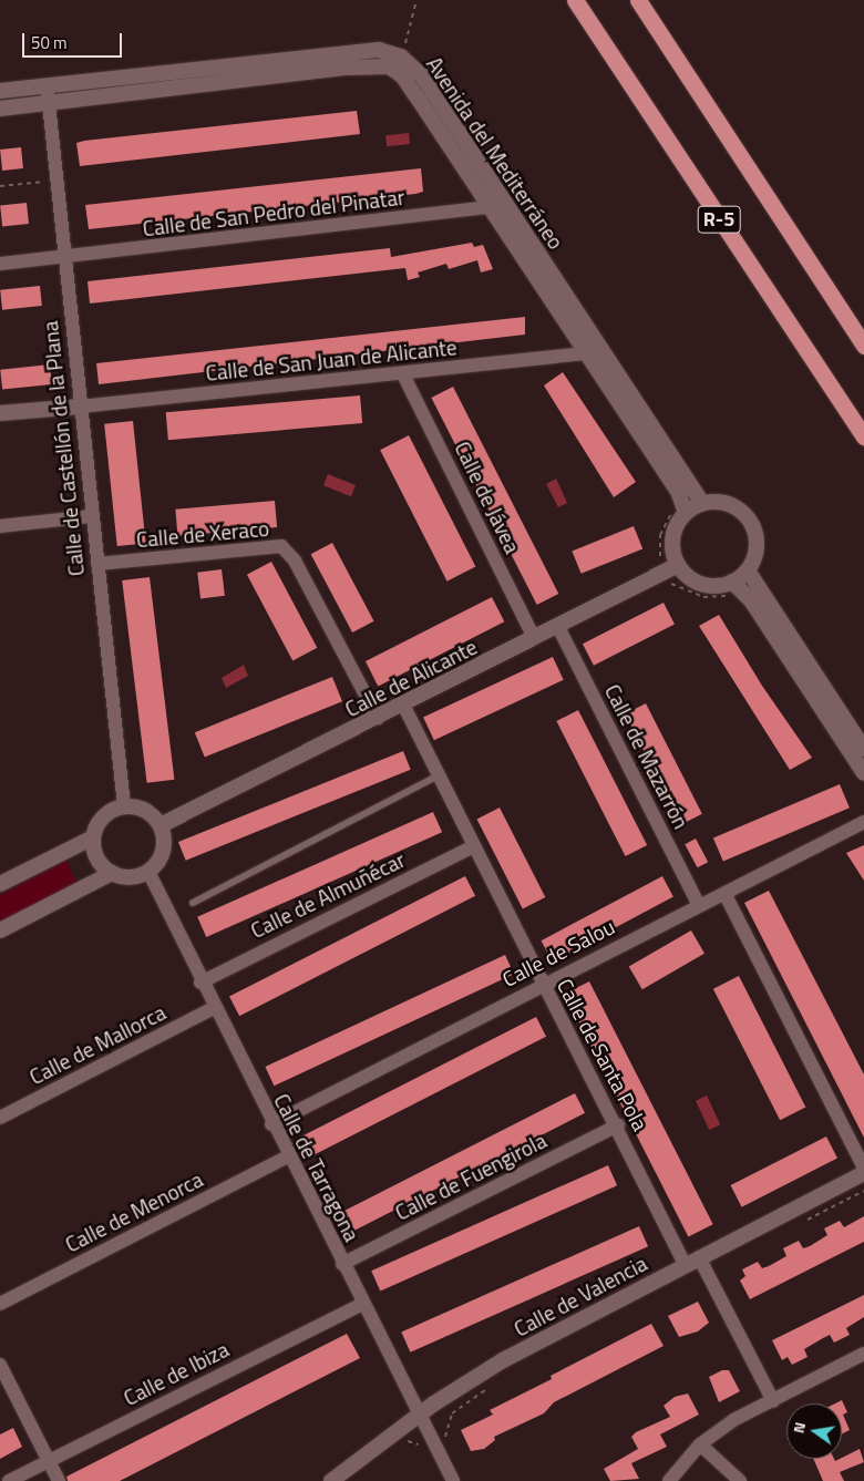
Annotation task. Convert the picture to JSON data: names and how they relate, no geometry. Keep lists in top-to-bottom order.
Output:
{
  "streets": {
    "highway": ["R-5"],
    "street": [
      "Avenida del Mediterráneo",
      "Calle de San Pedro del Pinatar",
      "Calle de San Juan de Alicante",
      "Calle de Castellón de la Plana",
      "Calle de Jávea",
      "Calle de Xeraco",
      "Calle de Alicante",
      "Calle de Mazarrón",
      "Calle de Almuñécar",
      "Calle de Salou",
      "Calle de Mallorca",
      "Calle de Santa Pola",
      "Calle de Tarragona",
      "Calle de Fuengirola",
      "Calle de Menorca",
      "Calle de Valencia",
      "Calle de Ibiza"
    ]
  },
  "crossings": [
    ["Avenida del Mediterráneo", "Calle de San Pedro del Pinatar"],
    ["Avenida del Mediterráneo", "Calle de San Juan de Alicante"],
    ["Avenida del Mediterráneo", "Calle de Castellón de la Plana"],
    ["Avenida del Mediterráneo", "Calle de Alicante"],
    ["Calle de San Pedro del Pinatar", "Calle de Castellón de la Plana"],
    ["Calle de San Juan de Alicante", "Calle de Castellón de la Plana"],
    ["Calle de San Juan de Alicante", "Calle de Jávea"],
    ["Calle de Castellón de la Plana", "Calle de Xeraco"],
    ["Calle de Castellón de la Plana", "Calle de Alicante"],
    ["Calle de Castellón de la Plana", "Calle de Tarragona"],
    ["Calle de Jávea", "Calle de Alicante"],
    ["Calle de Xeraco", "Calle de Alicante"],
    ["Calle de Alicante", "Calle de Mazarrón"],
    ["Calle de Alicante", "Calle de Santa Pola"],
    ["Calle de Alicante", "Calle de Tarragona"],
    ["Calle de Mazarrón", "Calle de Salou"],
    ["Calle de Almuñécar", "Calle de Santa Pola"],
    ["Calle de Almuñécar", "Calle de Tarragona"],
    ["Calle de Salou", "Calle de Santa Pola"],
    ["Calle de Salou", "Calle de Tarragona"],
    ["Calle de Mallorca", "Calle de Tarragona"],
    ["Calle de Santa Pola", "Calle de Fuengirola"],
    ["Calle de Santa Pola", "Calle de Valencia"],
    ["Calle de Tarragona", "Calle de Fuengirola"],
    ["Calle de Tarragona", "Calle de Menorca"],
    ["Calle de Tarragona", "Calle de Valencia"],
    ["Calle de Tarragona", "Calle de Ibiza"]
  ],
  "scale_bar": "50 m",
  "north": "left"
}
